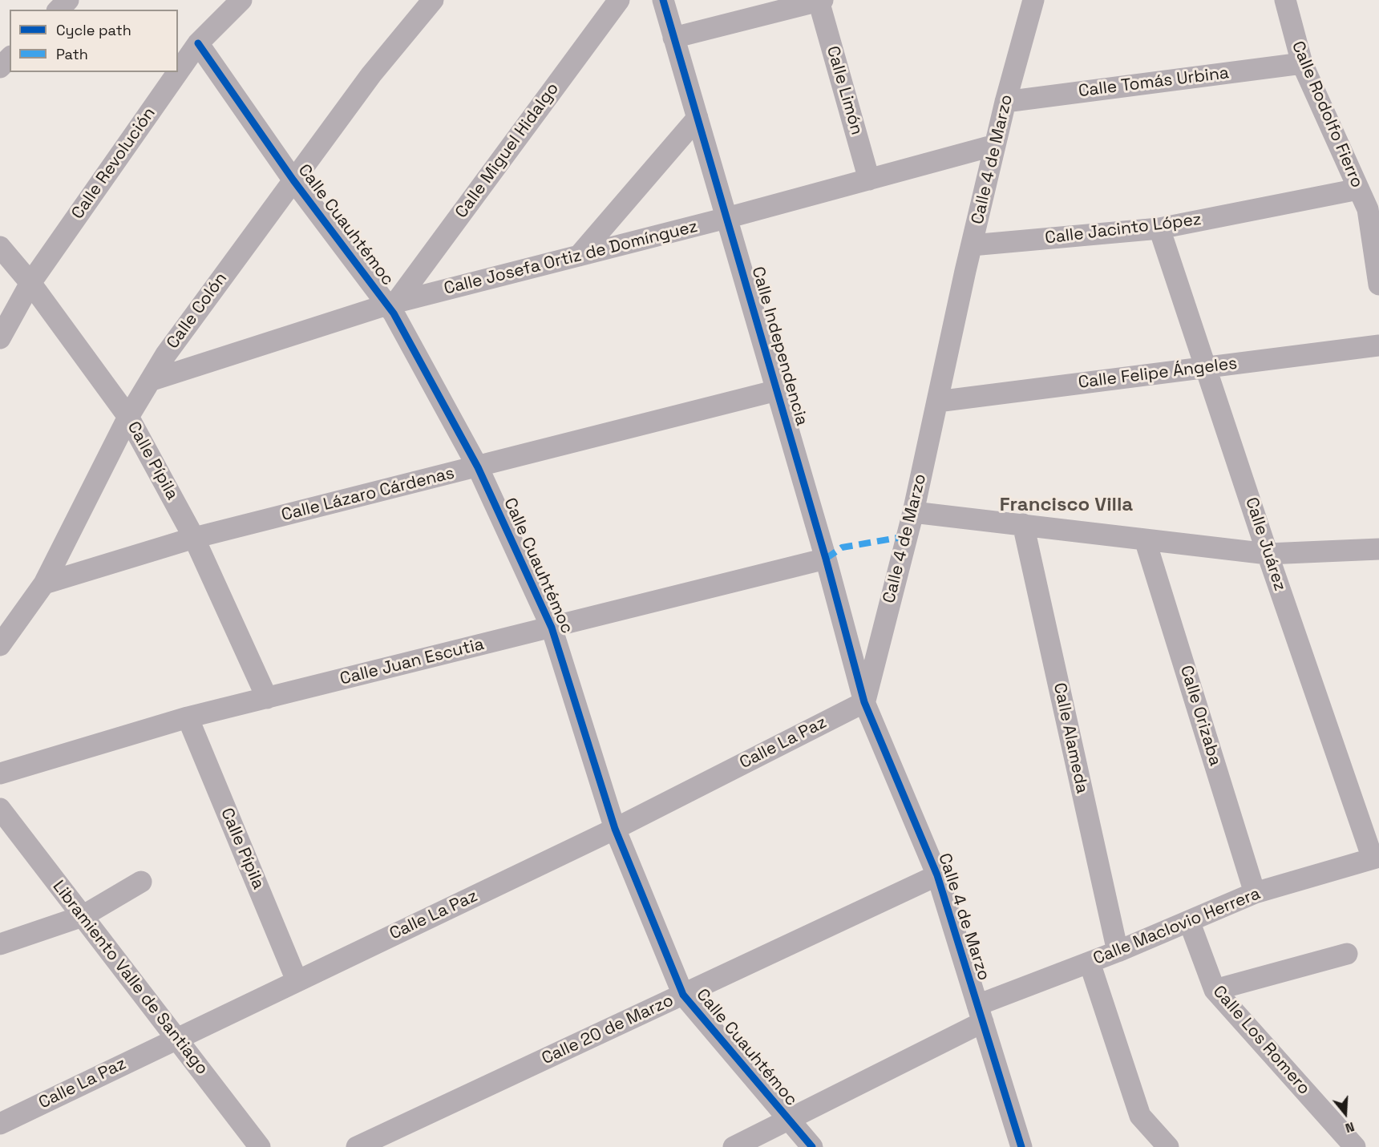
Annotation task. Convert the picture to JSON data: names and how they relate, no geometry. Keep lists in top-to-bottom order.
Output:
{
  "streets": {
    "street": [
      "Calle Tomás Urbina",
      "Calle Limón",
      "Calle Rodolfo Fierro",
      "Calle Miguel Hidalgo",
      "Calle 4 de Marzo",
      "Calle Revolución",
      "Calle Cuauhtémoc",
      "Calle Jacinto López",
      "Calle Josefa Ortiz de Domínguez",
      "Calle Colón",
      "Calle Independencia",
      "Calle Felipe Ángeles",
      "Calle Pípila",
      "Calle Lázaro Cárdenas",
      "Calle Juárez",
      "Calle Juan Escutia",
      "Calle Orizaba",
      "Calle Alameda",
      "Calle La Paz",
      "Calle Maclovio Herrera",
      "Libramiento Valle de Santiago",
      "Calle 20 de Marzo",
      "Calle Los Romero"
    ]
  },
  "crossings": [
    ["Calle Tomás Urbina", "Calle Rodolfo Fierro"],
    ["Calle Tomás Urbina", "Calle 4 de Marzo"],
    ["Calle Limón", "Calle Josefa Ortiz de Domínguez"],
    ["Calle Rodolfo Fierro", "Calle Jacinto López"],
    ["Calle Miguel Hidalgo", "Calle Cuauhtémoc"],
    ["Calle Miguel Hidalgo", "Calle Josefa Ortiz de Domínguez"],
    ["Calle 4 de Marzo", "Calle Jacinto López"],
    ["Calle 4 de Marzo", "Calle Josefa Ortiz de Domínguez"],
    ["Calle 4 de Marzo", "Calle Independencia"],
    ["Calle 4 de Marzo", "Calle Felipe Ángeles"],
    ["Calle 4 de Marzo", "Calle La Paz"],
    ["Calle 4 de Marzo", "Calle Maclovio Herrera"],
    ["Calle 4 de Marzo", "Calle 20 de Marzo"],
    ["Calle Revolución", "Calle Cuauhtémoc"],
    ["Calle Revolución", "Calle Pípila"],
    ["Calle Cuauhtémoc", "Calle Josefa Ortiz de Domínguez"],
    ["Calle Cuauhtémoc", "Calle Colón"],
    ["Calle Cuauhtémoc", "Calle Lázaro Cárdenas"],
    ["Calle Cuauhtémoc", "Calle Juan Escutia"],
    ["Calle Cuauhtémoc", "Calle La Paz"],
    ["Calle Cuauhtémoc", "Calle Maclovio Herrera"],
    ["Calle Cuauhtémoc", "Calle 20 de Marzo"],
    ["Calle Jacinto López", "Calle Juárez"],
    ["Calle Josefa Ortiz de Domínguez", "Calle Colón"],
    ["Calle Josefa Ortiz de Domínguez", "Calle Independencia"],
    ["Calle Colón", "Calle Pípila"],
    ["Calle Colón", "Calle Lázaro Cárdenas"],
    ["Calle Independencia", "Calle Lázaro Cárdenas"],
    ["Calle Independencia", "Calle Juan Escutia"],
    ["Calle Independencia", "Calle La Paz"],
    ["Calle Felipe Ángeles", "Calle Juárez"],
    ["Calle Pípila", "Calle Lázaro Cárdenas"],
    ["Calle Pípila", "Calle Juan Escutia"],
    ["Calle Pípila", "Calle La Paz"],
    ["Calle Juárez", "Calle Maclovio Herrera"],
    ["Calle Orizaba", "Calle Maclovio Herrera"],
    ["Calle Alameda", "Calle Maclovio Herrera"],
    ["Calle La Paz", "Libramiento Valle de Santiago"],
    ["Calle Maclovio Herrera", "Calle Los Romero"]
  ],
  "districts": ["Francisco Villa"],
  "legend": ["Cycle path", "Path"],
  "north": "bottom"
}
